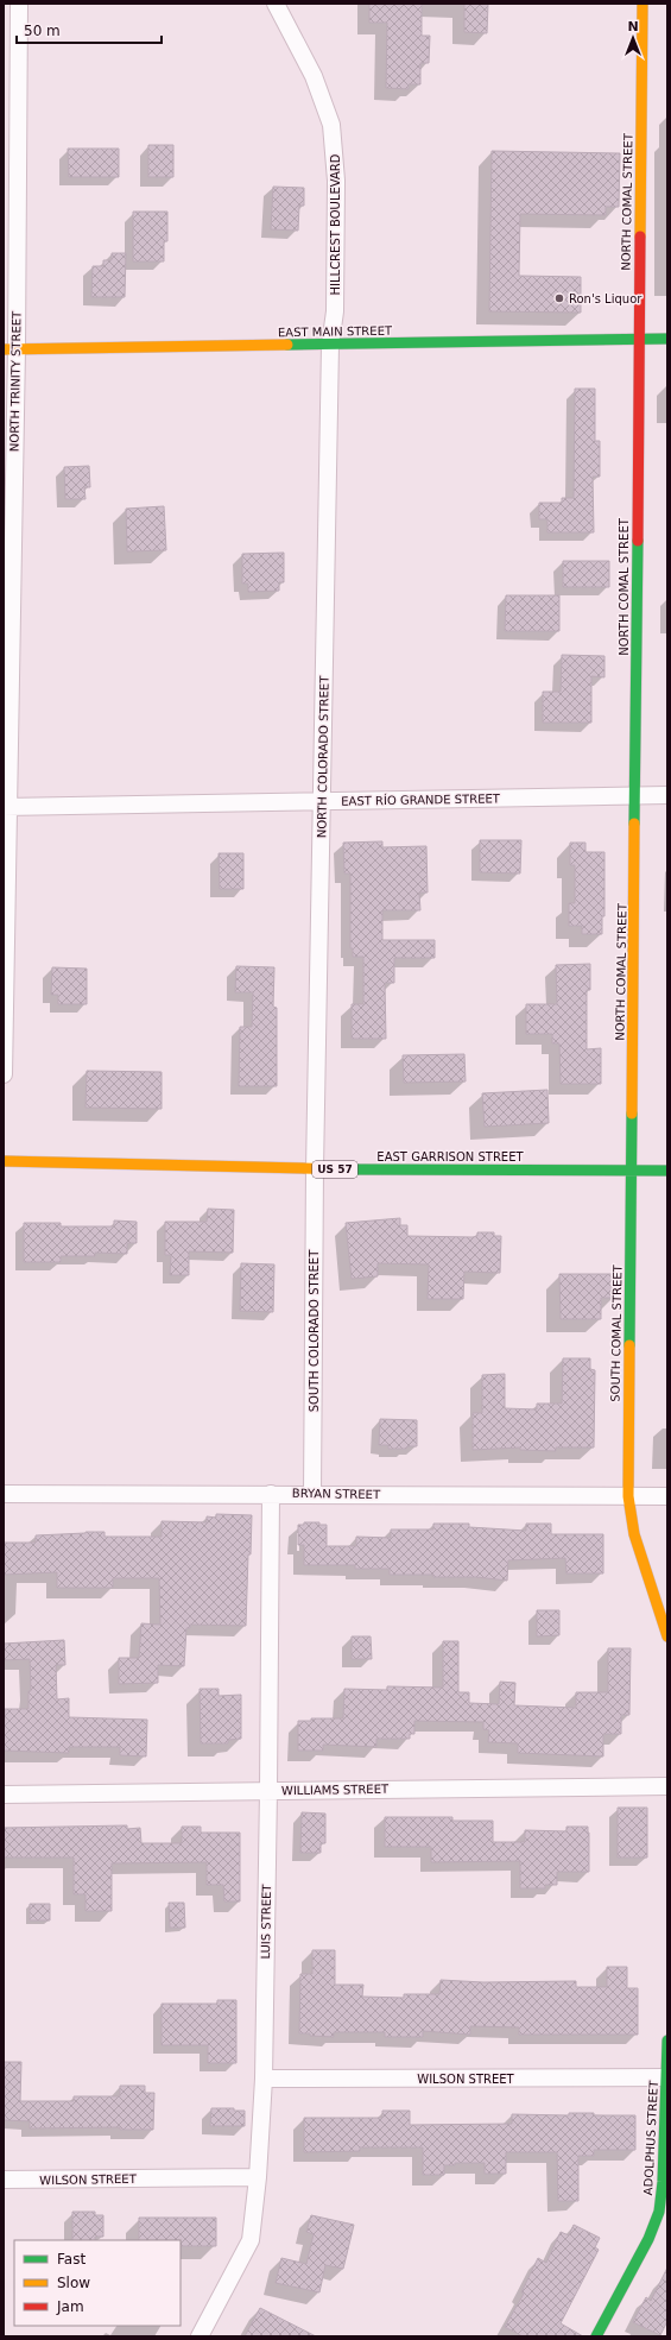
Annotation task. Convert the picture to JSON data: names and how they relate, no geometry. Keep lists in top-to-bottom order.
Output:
{
  "streets": {
    "street": [
      "NORTH COMAL STREET",
      "HILLCREST BOULEVARD",
      "EAST MAIN STREET",
      "NORTH TRINITY STREET",
      "NORTH COLORADO STREET",
      "EAST RÍO GRANDE STREET",
      "EAST GARRISON STREET",
      "US 57",
      "SOUTH COLORADO STREET",
      "SOUTH COMAL STREET",
      "BRYAN STREET",
      "WILLIAMS STREET",
      "LUIS STREET",
      "WILSON STREET",
      "ADOLPHUS STREET"
    ]
  },
  "crossings": [
    ["NORTH COMAL STREET", "EAST MAIN STREET"],
    ["NORTH COMAL STREET", "EAST RÍO GRANDE STREET"],
    ["NORTH COMAL STREET", "EAST GARRISON STREET"],
    ["NORTH COMAL STREET", "SOUTH COMAL STREET"],
    ["HILLCREST BOULEVARD", "EAST MAIN STREET"],
    ["HILLCREST BOULEVARD", "NORTH COLORADO STREET"],
    ["EAST MAIN STREET", "NORTH TRINITY STREET"],
    ["EAST MAIN STREET", "NORTH COLORADO STREET"],
    ["NORTH TRINITY STREET", "EAST RÍO GRANDE STREET"],
    ["NORTH COLORADO STREET", "EAST RÍO GRANDE STREET"],
    ["NORTH COLORADO STREET", "EAST GARRISON STREET"],
    ["NORTH COLORADO STREET", "SOUTH COLORADO STREET"],
    ["EAST GARRISON STREET", "SOUTH COLORADO STREET"],
    ["EAST GARRISON STREET", "SOUTH COMAL STREET"],
    ["SOUTH COLORADO STREET", "BRYAN STREET"],
    ["SOUTH COMAL STREET", "BRYAN STREET"],
    ["BRYAN STREET", "LUIS STREET"],
    ["WILLIAMS STREET", "LUIS STREET"],
    ["LUIS STREET", "WILSON STREET"],
    ["WILSON STREET", "ADOLPHUS STREET"]
  ],
  "places": ["Ron's Liquor"],
  "legend": ["Fast", "Slow", "Jam"],
  "scale_bar": "50 m",
  "north": "top"
}
